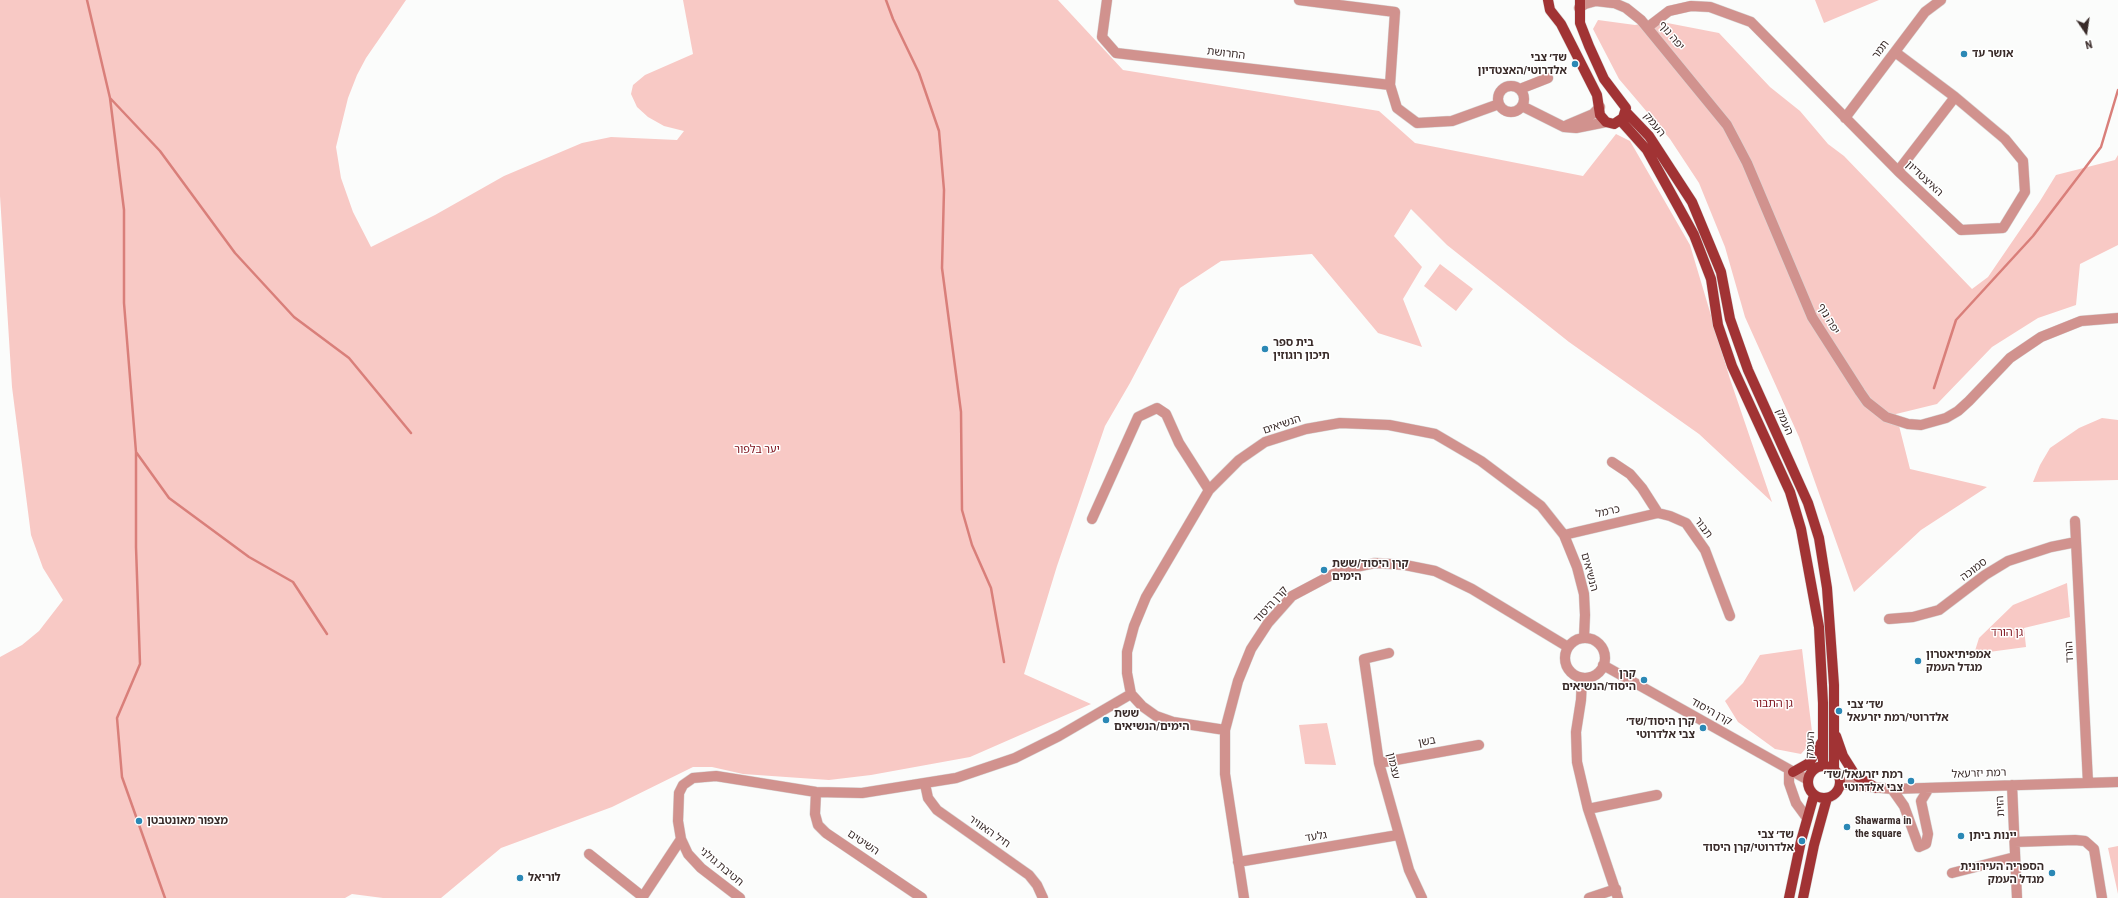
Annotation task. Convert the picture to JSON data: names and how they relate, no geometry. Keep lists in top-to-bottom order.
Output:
{
  "streets": {
    "main road": ["העמק"],
    "street": [
      "יפה נוף",
      "תמר",
      "החרושת",
      "האיצטדיון",
      "הנשיאים",
      "כרמל",
      "תבור",
      "סמוכה",
      "קרן היסוד",
      "הורד",
      "בשן",
      "עצמון",
      "רמת יזרעאל",
      "הזית",
      "חיל האוויר",
      "גלעד",
      "השיטים",
      "חטיבת גולני"
    ]
  },
  "crossings": [
    ["יפה נוף", "העמק"],
    ["יפה נוף", "האיצטדיון"],
    ["תמר", "האיצטדיון"],
    ["העמק", "קרן היסוד"],
    ["העמק", "רמת יזרעאל"],
    ["הנשיאים", "כרמל"],
    ["הנשיאים", "קרן היסוד"],
    ["כרמל", "תבור"],
    ["סמוכה", "הורד"],
    ["קרן היסוד", "רמת יזרעאל"],
    ["קרן היסוד", "גלעד"],
    ["הורד", "רמת יזרעאל"],
    ["בשן", "עצמון"],
    ["עצמון", "גלעד"],
    ["רמת יזרעאל", "הזית"],
    ["השיטים", "חטיבת גולני"]
  ],
  "parks": ["יער בלפור", "גן הורד", "גן התבור"],
  "places": [
    "אושר עד",
    "שד׳ צבי אלדרוטי/האצטדיון",
    "בית ספר תיכון רוגוזין",
    "קרן היסוד/ששת הימים",
    "אמפיתיאטרון מגדל העמק",
    "קרן היסוד/הנשיאים",
    "שד׳ צבי אלדרוטי/רמת יזרעאל",
    "ששת הימים/הנשיאים",
    "קרן היסוד/שד׳ צבי אלדרוטי",
    "רמת יזרעאל/שד׳ צבי אלדרוטי",
    "מצפור מאונטבטן",
    "Shawarma in the square",
    "יינות ביתן",
    "שד׳ צבי אלדרוטי/קרן היסוד",
    "הספריה העירונית מגדל העמק",
    "לוריאל"
  ],
  "north": "bottom"
}
